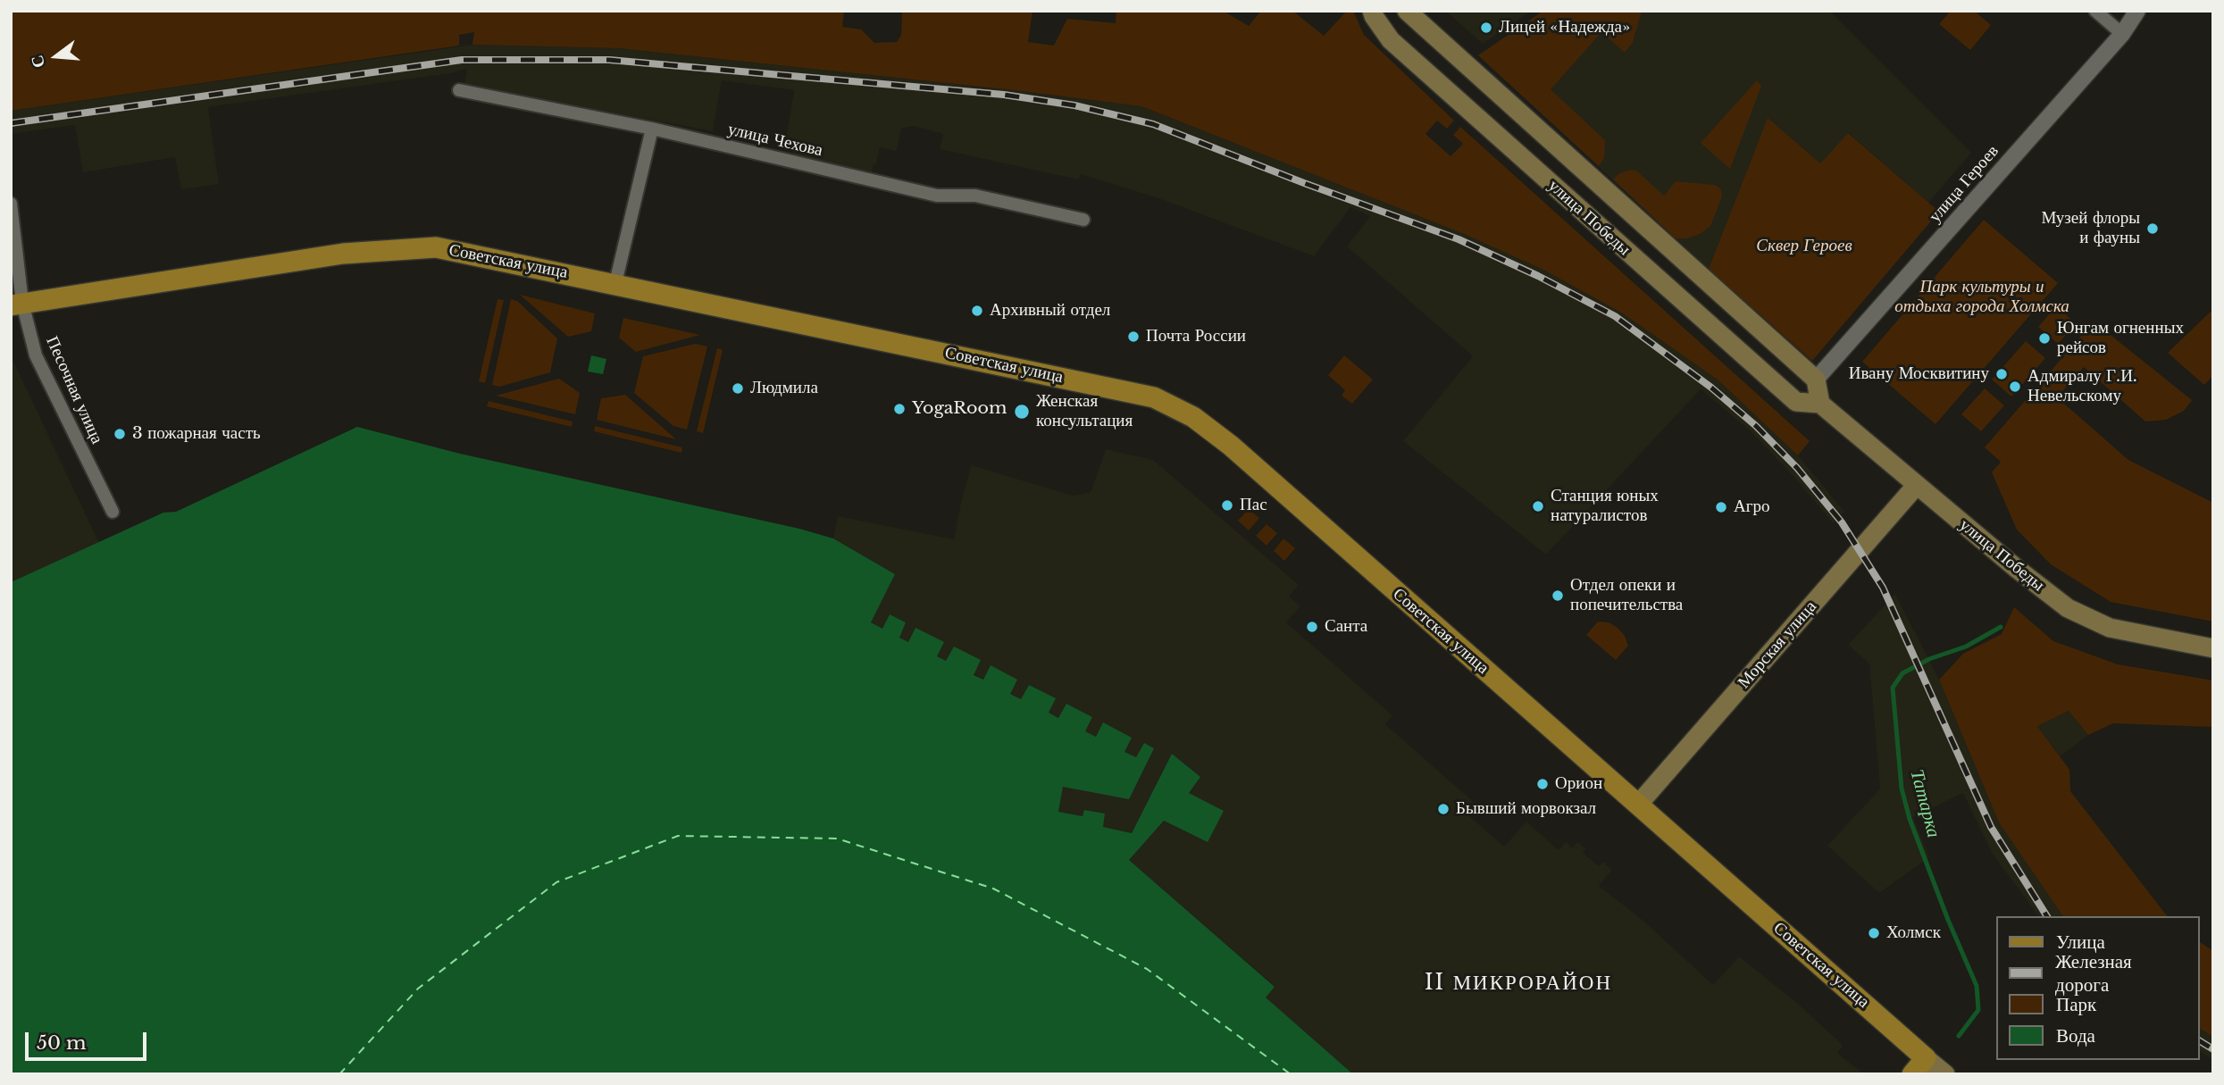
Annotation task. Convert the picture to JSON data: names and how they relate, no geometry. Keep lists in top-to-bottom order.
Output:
{
  "streets": {
    "main road": ["улица Победы", "Советская улица", "Морская улица"],
    "street": ["улица Чехова", "улица Героев", "Песочная улица"]
  },
  "crossings": [
    ["улица Героев", "улица Победы"],
    ["улица Победы", "Морская улица"],
    ["Советская улица", "Песочная улица"],
    ["Советская улица", "Морская улица"]
  ],
  "districts": ["II МИКРОРАЙОН"],
  "water": ["Татарка"],
  "parks": ["Сквер Героев", "Парк культуры и отдыха города Холмска"],
  "places": [
    "Лицей «Надежда»",
    "Музей флоры и фауны",
    "Архивный отдел",
    "Почта России",
    "Юнгам огненных рейсов",
    "Ивану Москвитину",
    "Адмиралу Г.И. Невельскому",
    "Людмила",
    "YogaRoom",
    "Женская консультация",
    "3 пожарная часть",
    "Пас",
    "Станция юных натуралистов",
    "Агро",
    "Отдел опеки и попечительства",
    "Санта",
    "Орион",
    "Бывший морвокзал",
    "Холмск"
  ],
  "legend": [
    "Улица",
    "Железная дорога",
    "Парк",
    "Вода"
  ],
  "scale_bar": "50 m",
  "north": "left"
}
